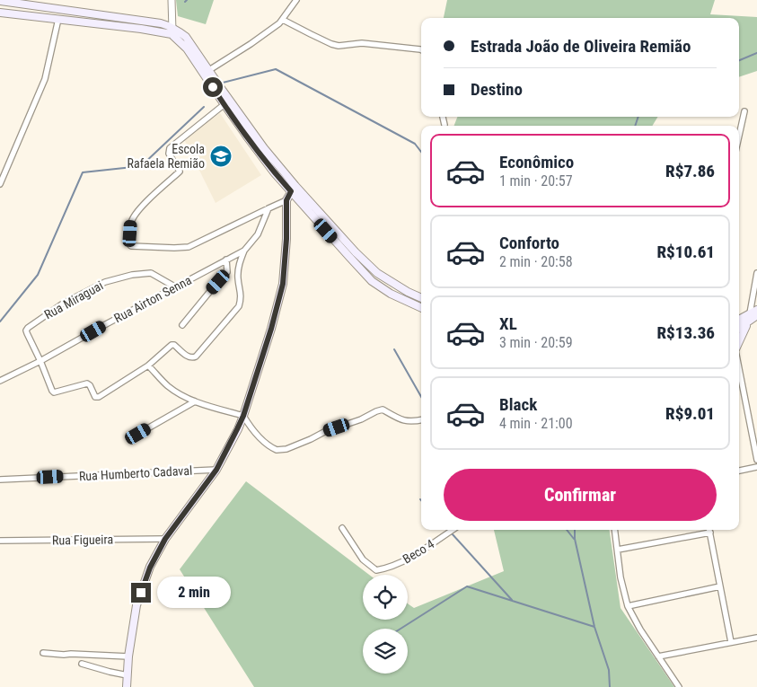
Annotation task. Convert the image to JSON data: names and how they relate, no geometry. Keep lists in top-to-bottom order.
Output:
{
  "streets": {
    "street": [
      "Rua Airton Senna",
      "Rua Miraguai",
      "Rua Humberto Cadaval",
      "Rua Figueira",
      "Beco 4"
    ]
  },
  "crossings": [
    ["Rua Airton Senna", "Rua Miraguai"]
  ],
  "places": {
    "school or university": ["Escola Rafaela Remião"]
  },
  "page": {
    "banner": ["Estrada João de Oliveira Remião", "Destino"],
    "list": [
      {
        "name": "Econômico",
        "note": "1 min · 20:57",
        "value": "R$7.86"
      },
      {
        "name": "Conforto",
        "note": "2 min · 20:58",
        "value": "R$10.61"
      },
      {
        "name": "XL",
        "note": "3 min · 20:59",
        "value": "R$13.36"
      },
      {
        "name": "Black",
        "note": "4 min · 21:00",
        "value": "R$9.01"
      }
    ],
    "buttons": "Confirmar",
    "bubble": "2 min"
  }
}
